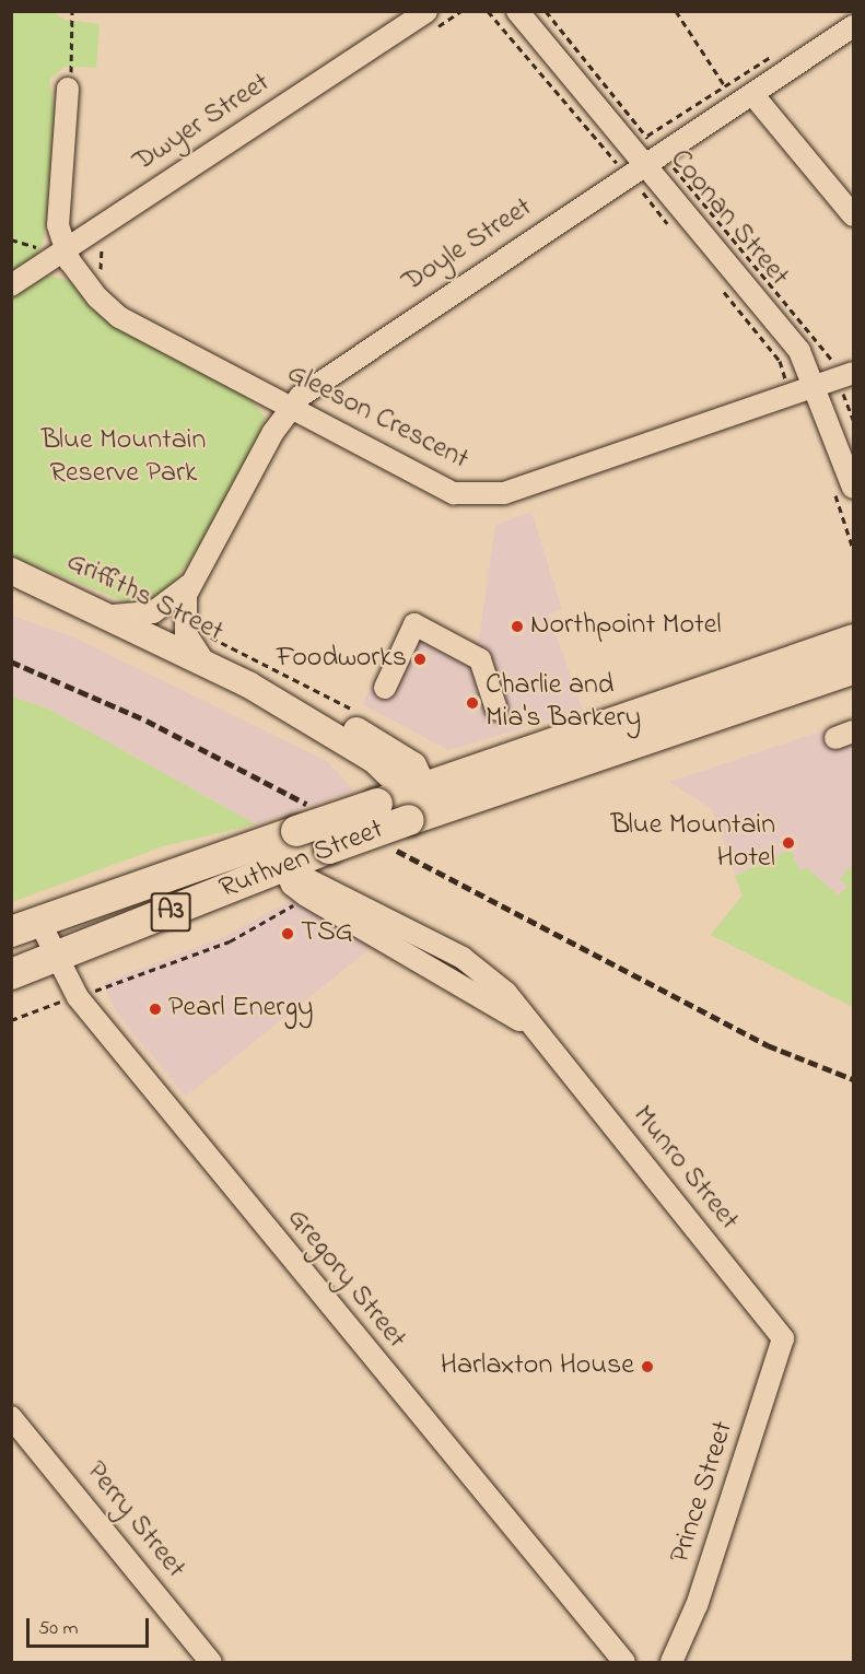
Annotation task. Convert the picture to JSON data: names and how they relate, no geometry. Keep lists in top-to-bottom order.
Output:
{
  "streets": {
    "highway": ["Ruthven Street", "A3"],
    "main road": ["Griffiths Street"],
    "street": [
      "Dwyer Street",
      "Coonan Street",
      "Doyle Street",
      "Gleeson Crescent",
      "Munro Street",
      "Gregory Street",
      "Prince Street",
      "Perry Street"
    ]
  },
  "crossings": [
    ["Dwyer Street", "Gleeson Crescent"],
    ["Coonan Street", "Doyle Street"],
    ["Coonan Street", "Gleeson Crescent"],
    ["Doyle Street", "Gleeson Crescent"],
    ["Doyle Street", "Griffiths Street"],
    ["Griffiths Street", "Ruthven Street"],
    ["Griffiths Street", "A3"],
    ["Ruthven Street", "A3"],
    ["Ruthven Street", "Munro Street"],
    ["Ruthven Street", "Gregory Street"],
    ["Munro Street", "Prince Street"]
  ],
  "parks": ["Blue Mountain Reserve Park"],
  "places": [
    "Northpoint Motel",
    "Foodworks",
    "Charlie and Mia's Barkery",
    "Blue Mountain Hotel",
    "TSG",
    "Pearl Energy",
    "Harlaxton House"
  ],
  "scale_bar": "50 m"
}
